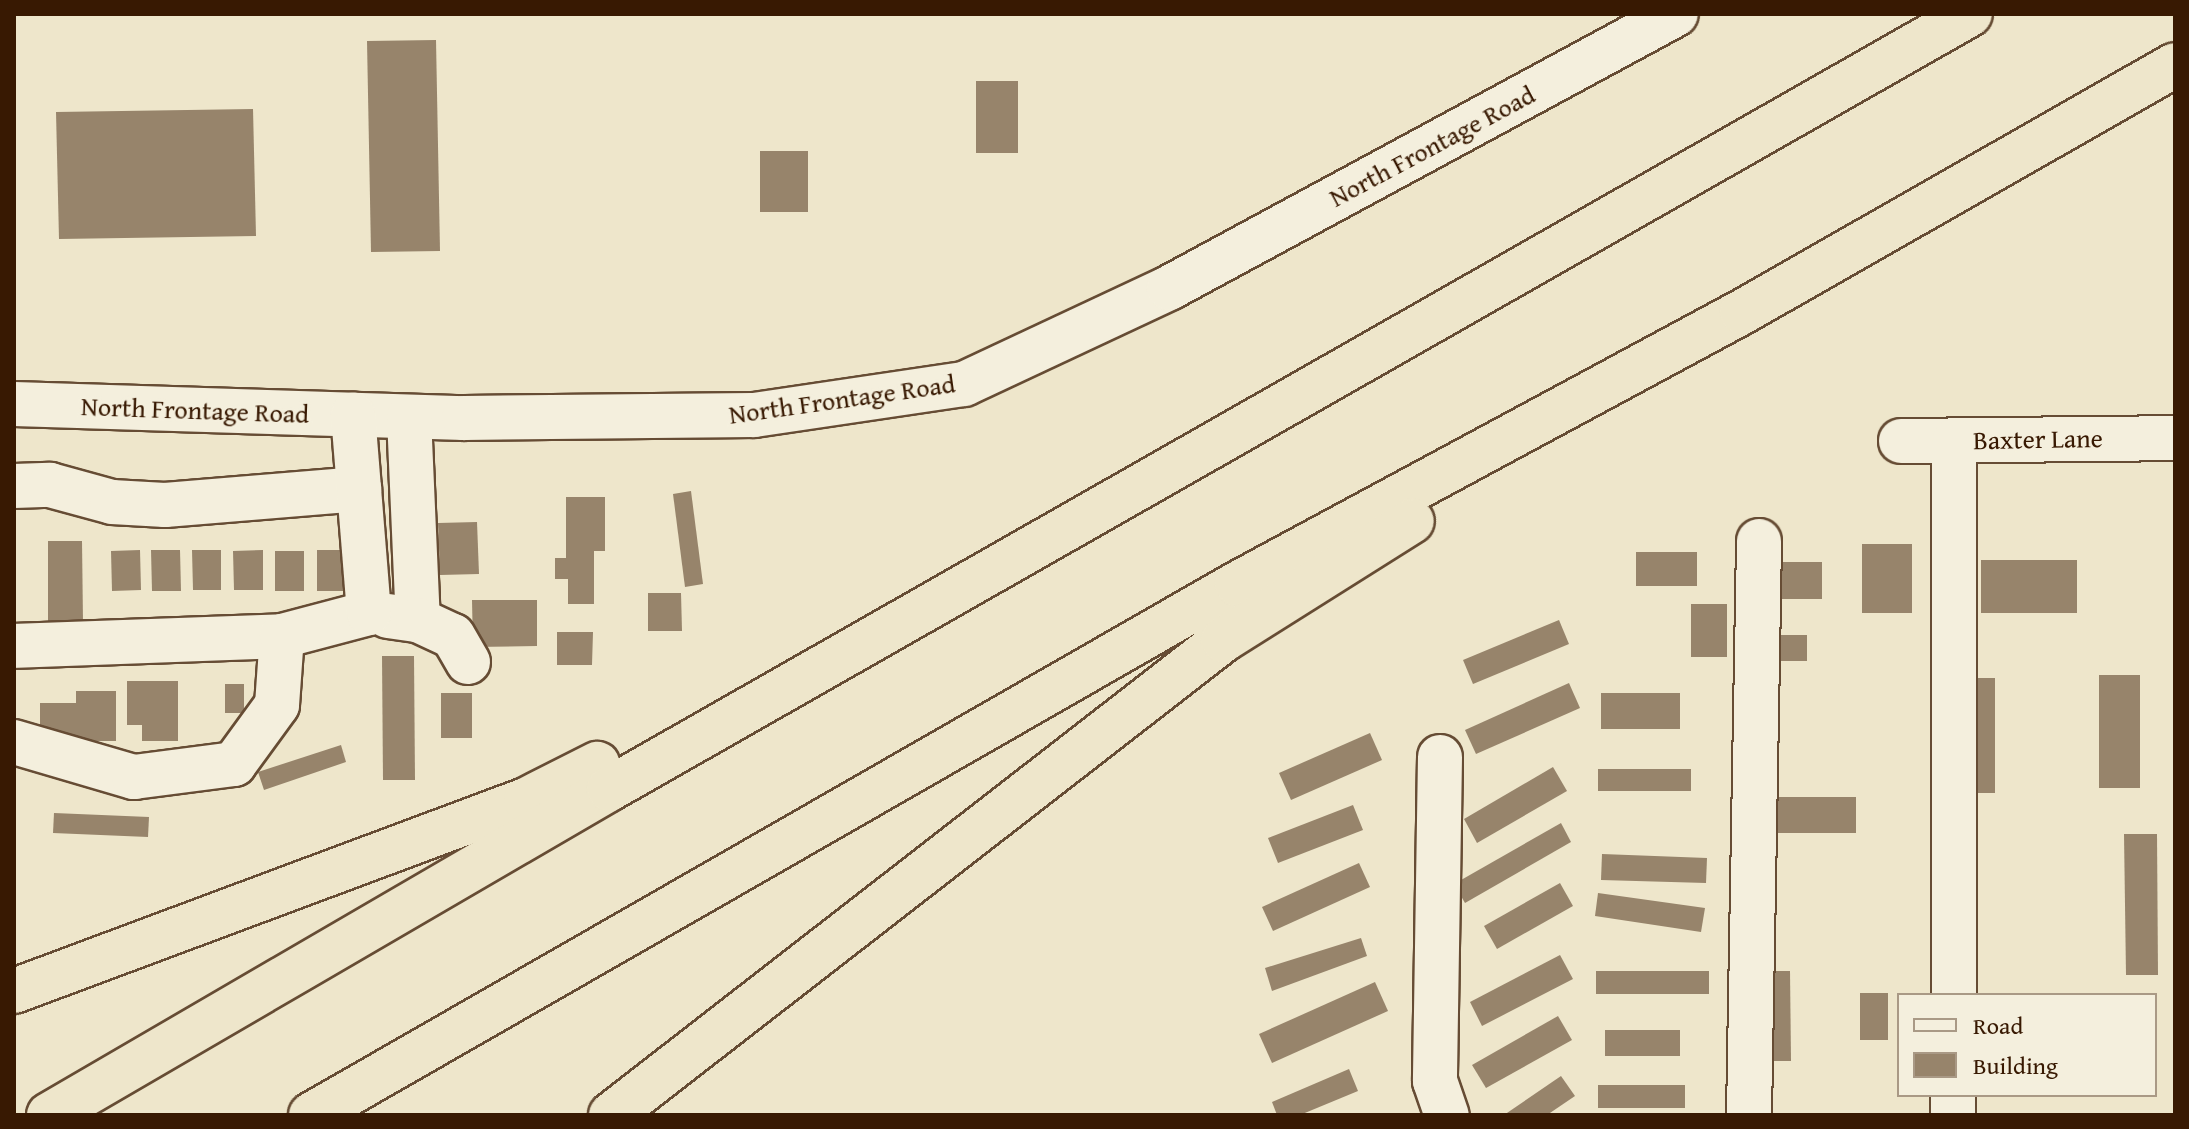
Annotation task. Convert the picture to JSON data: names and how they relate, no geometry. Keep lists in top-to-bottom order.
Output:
{
  "streets": {
    "street": ["North Frontage Road", "Baxter Lane"]
  },
  "legend": ["Road", "Building"]
}
